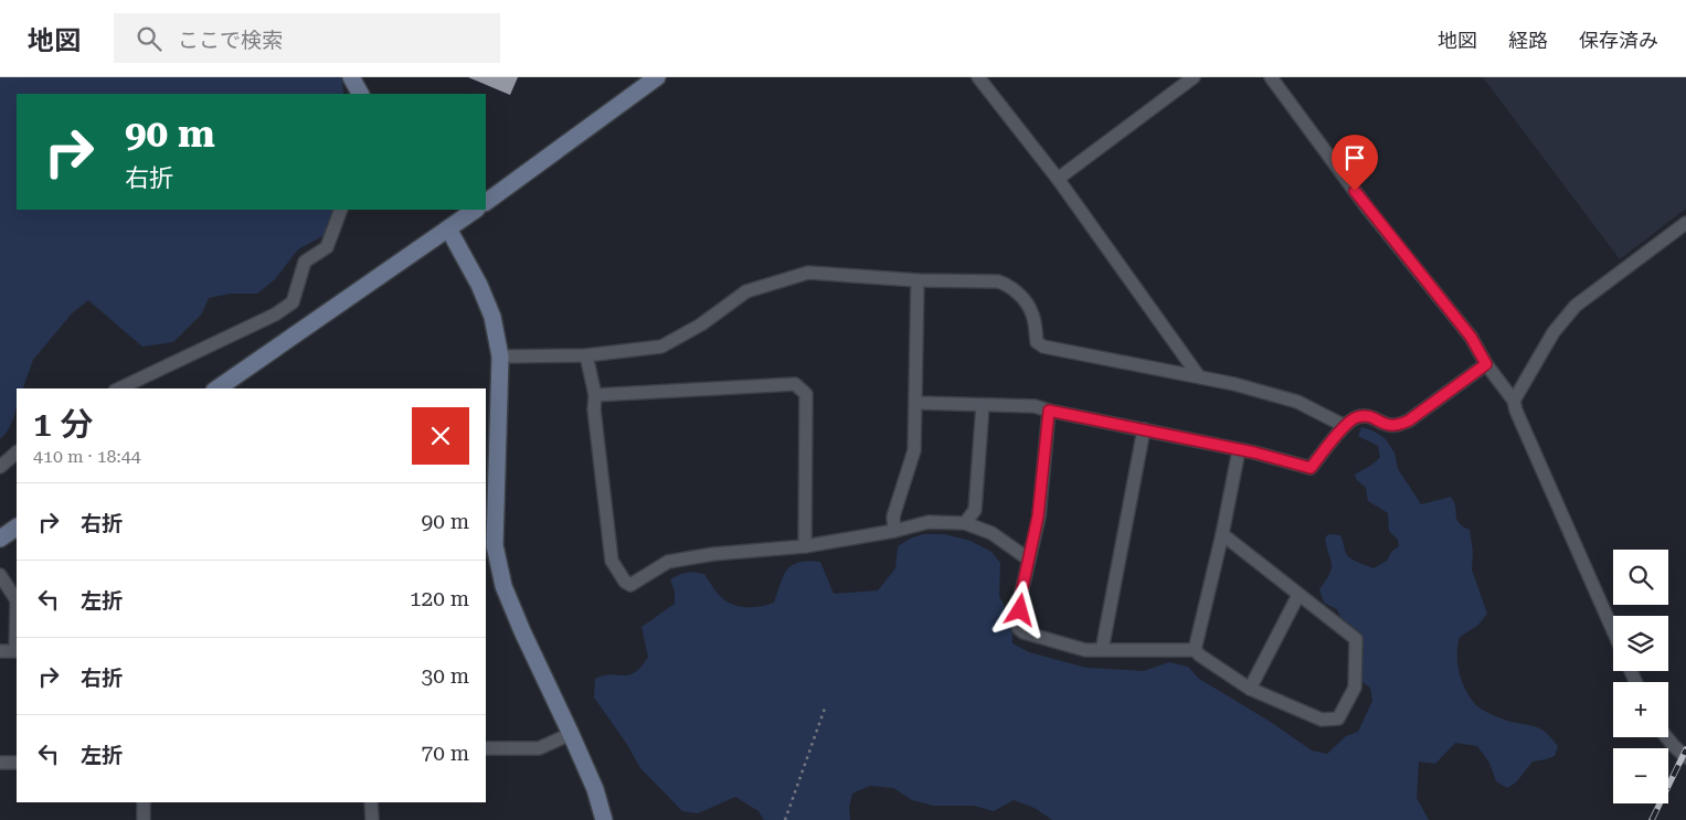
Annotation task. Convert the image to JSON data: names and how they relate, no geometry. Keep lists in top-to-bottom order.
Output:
{
  "page": {
    "header": "地図",
    "search": "ここで検索",
    "nav": ["地図", "経路", "保存済み"],
    "turn": ["90 m", "右折"],
    "heading": ["1 分", "410 m · 18:44"],
    "list": [
      {
        "name": "右折",
        "value": "90 m"
      },
      {
        "name": "左折",
        "value": "120 m"
      },
      {
        "name": "右折",
        "value": "30 m"
      },
      {
        "name": "左折",
        "value": "70 m"
      }
    ],
    "map_buttons": ["+", "−"]
  }
}
